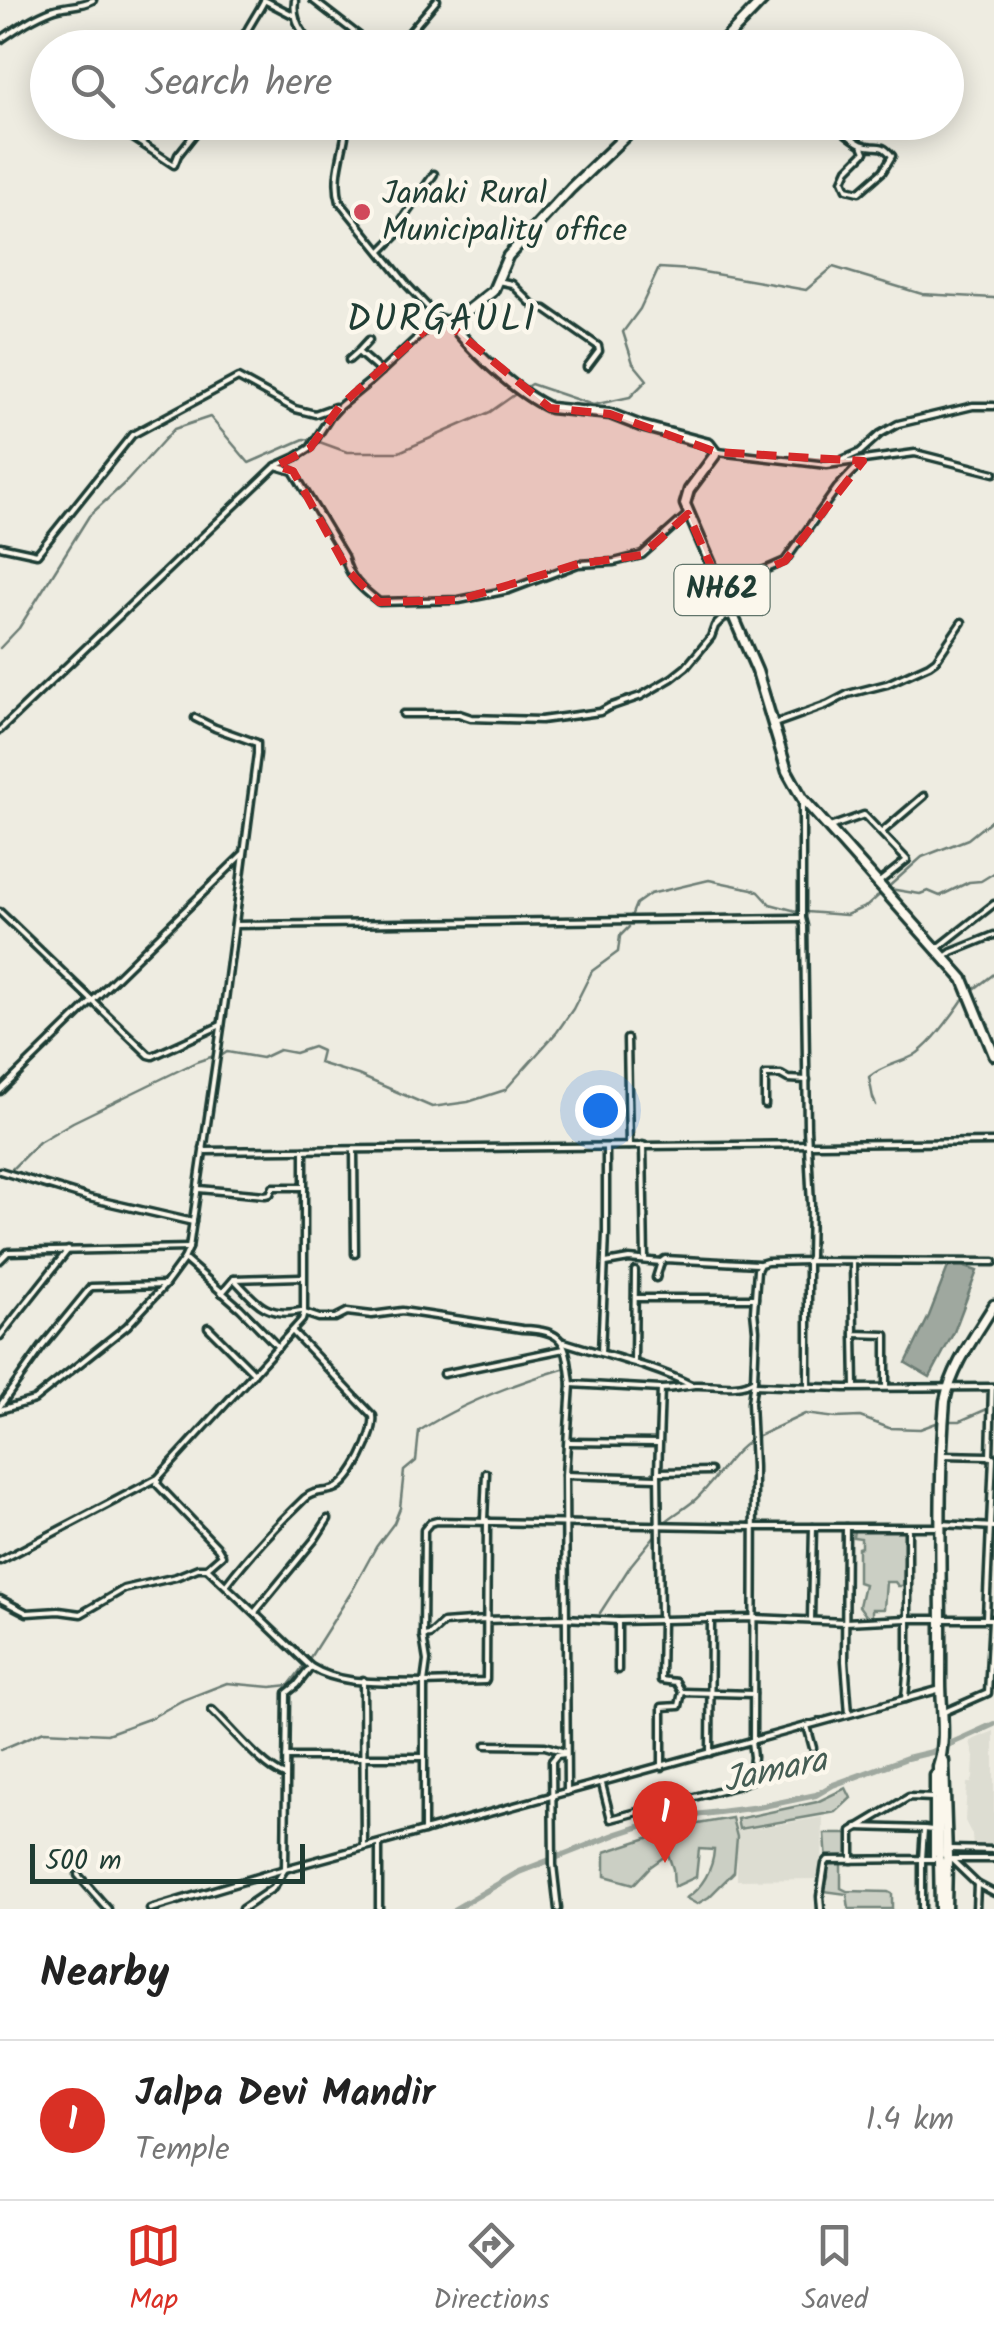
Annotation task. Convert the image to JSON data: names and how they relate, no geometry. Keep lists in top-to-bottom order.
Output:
{
  "streets": {
    "main road": ["NH62"]
  },
  "districts": ["DURGAULI"],
  "water": ["Jamara"],
  "places": ["Janaki Rural Municipality office"],
  "scale_bar": "500 m",
  "page": {
    "search": "Search here",
    "pins": "1",
    "scale": "500 m",
    "heading": "Nearby",
    "list": [
      {
        "mark": "1",
        "name": "Jalpa Devi Mandir",
        "note": "Temple",
        "value": "1.4 km"
      }
    ],
    "nav": ["Map", "Directions", "Saved"]
  }
}
